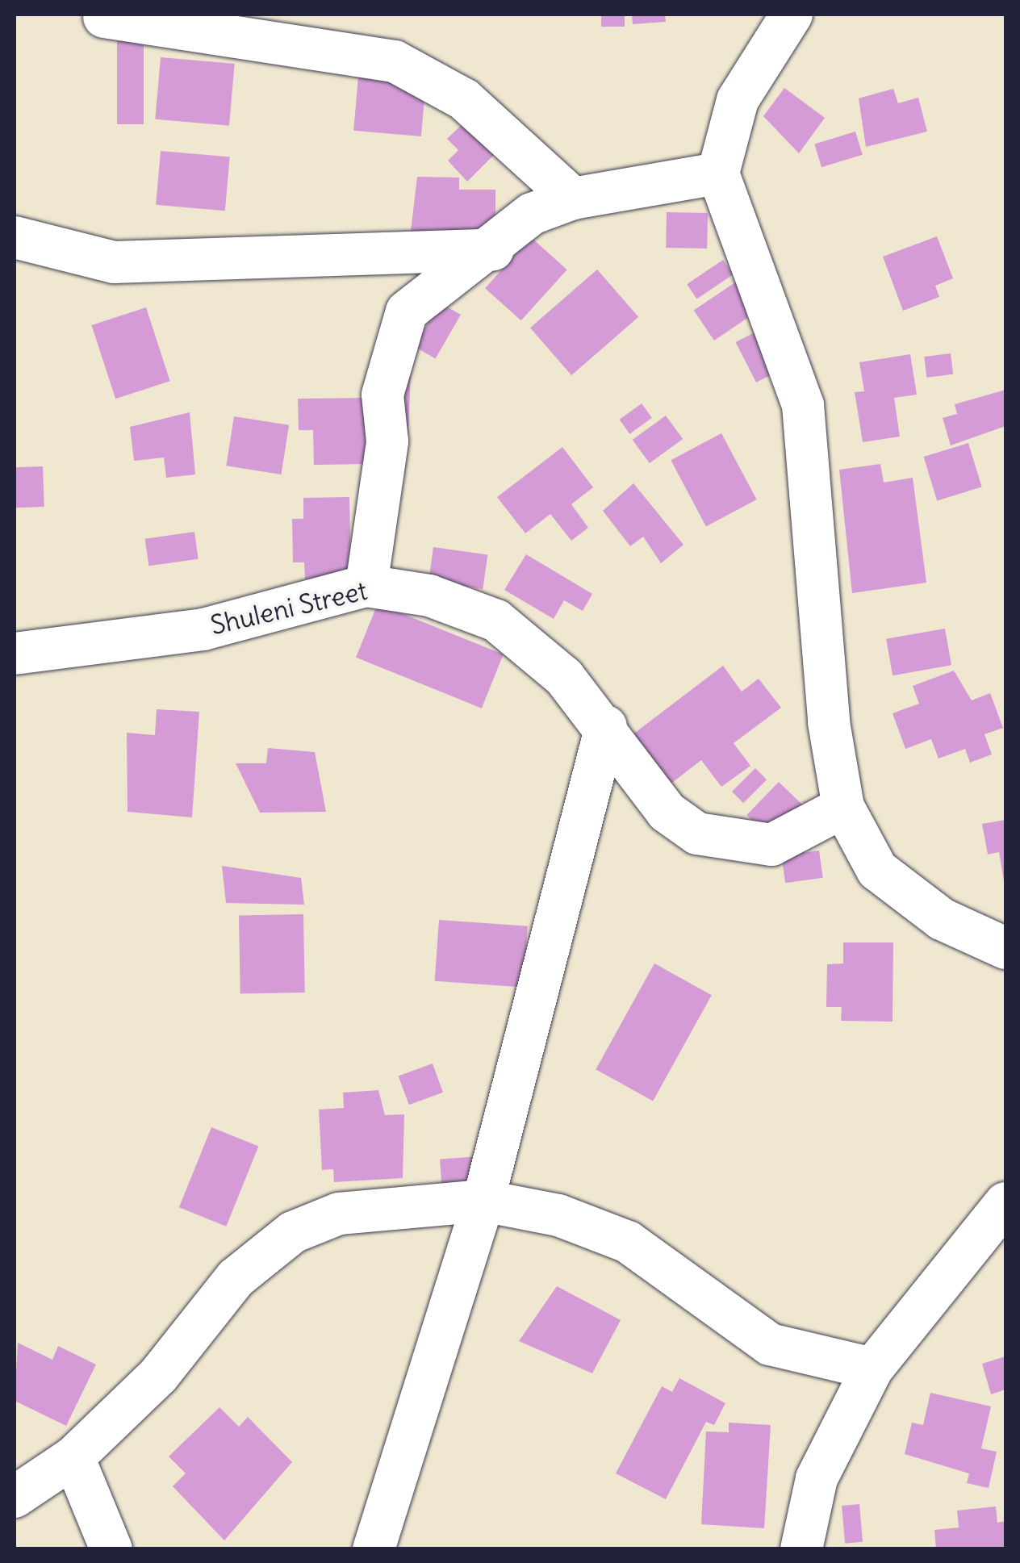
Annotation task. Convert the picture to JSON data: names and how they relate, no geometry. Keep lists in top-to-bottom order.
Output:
{
  "streets": {
    "street": ["Shuleni Street"]
  }
}
